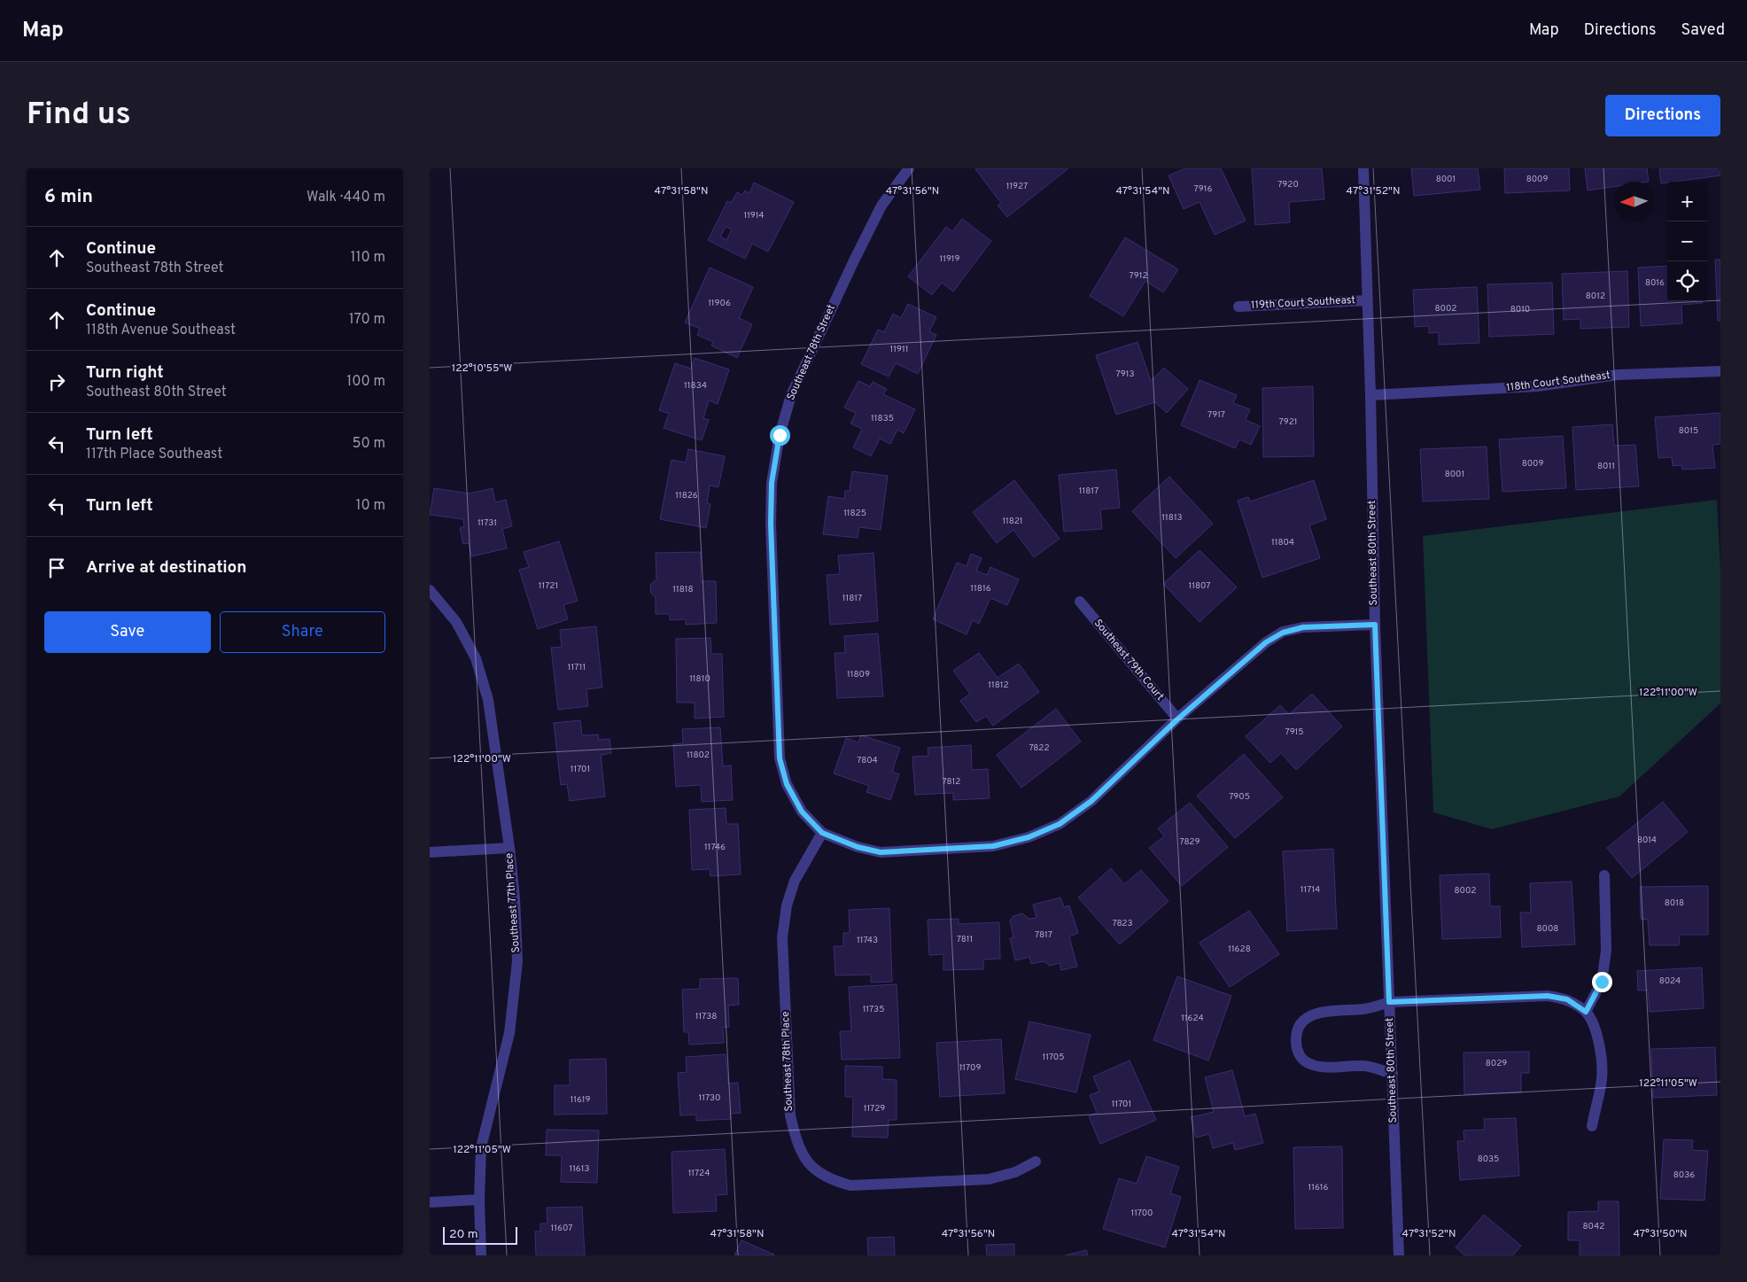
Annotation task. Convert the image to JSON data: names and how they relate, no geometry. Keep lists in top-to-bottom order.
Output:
{
  "streets": {
    "street": [
      "119th Court Southeast",
      "Southeast 78th Street",
      "118th Court Southeast",
      "Southeast 80th Street",
      "Southeast 79th Court",
      "Southeast 77th Place",
      "Southeast 78th Place"
    ]
  },
  "crossings": [
    ["119th Court Southeast", "Southeast 80th Street"],
    ["Southeast 78th Street", "Southeast 78th Place"],
    ["118th Court Southeast", "Southeast 80th Street"]
  ],
  "house_numbers": [
    "8001",
    "8009",
    "7920",
    "11927",
    "7916",
    "11914",
    "11919",
    "7912",
    "8016",
    "8012",
    "11906",
    "8002",
    "8010",
    "11911",
    "7913",
    "11834",
    "7917",
    "11835",
    "7921",
    "8015",
    "8009",
    "8011",
    "8001",
    "11817",
    "11826",
    "11825",
    "11813",
    "11821",
    "11731",
    "11804",
    "11721",
    "11807",
    "11816",
    "11818",
    "11817",
    "11711",
    "11809",
    "11810",
    "11812",
    "7915",
    "7822",
    "11802",
    "7804",
    "11701",
    "7812",
    "7905",
    "8014",
    "7829",
    "11746",
    "11714",
    "8002",
    "8018",
    "7823",
    "8008",
    "7817",
    "7811",
    "11743",
    "11628",
    "8024",
    "11735",
    "11738",
    "11624",
    "11705",
    "8029",
    "11709",
    "11730",
    "11619",
    "11701",
    "11729",
    "8035",
    "11613",
    "11724",
    "8036",
    "11616",
    "11700",
    "8042",
    "11607"
  ],
  "scale_bar": "20 m",
  "north": "left",
  "page": {
    "header": "Map",
    "nav": ["Map", "Directions", "Saved"],
    "buttons": [
      "Directions",
      ["Save", "Share"]
    ],
    "title": "Find us",
    "heading": ["6 min", "Walk · 440 m"],
    "map_buttons": ["+", "−"],
    "list": [
      ["Continue", "Southeast 78th Street", "110 m"],
      ["Continue", "118th Avenue Southeast", "170 m"],
      ["Turn right", "Southeast 80th Street", "100 m"],
      ["Turn left", "117th Place Southeast", "50 m"],
      ["Turn left", "10 m"],
      "Arrive at destination"
    ],
    "scale": "20 m"
  },
  "coordinates": [
    "47°31'58\"N",
    "47°31'56\"N",
    "47°31'54\"N",
    "47°31'52\"N",
    "122°10'55\"W",
    "122°11'00\"W",
    "122°11'05\"W",
    "47°31'50\"N"
  ]
}
